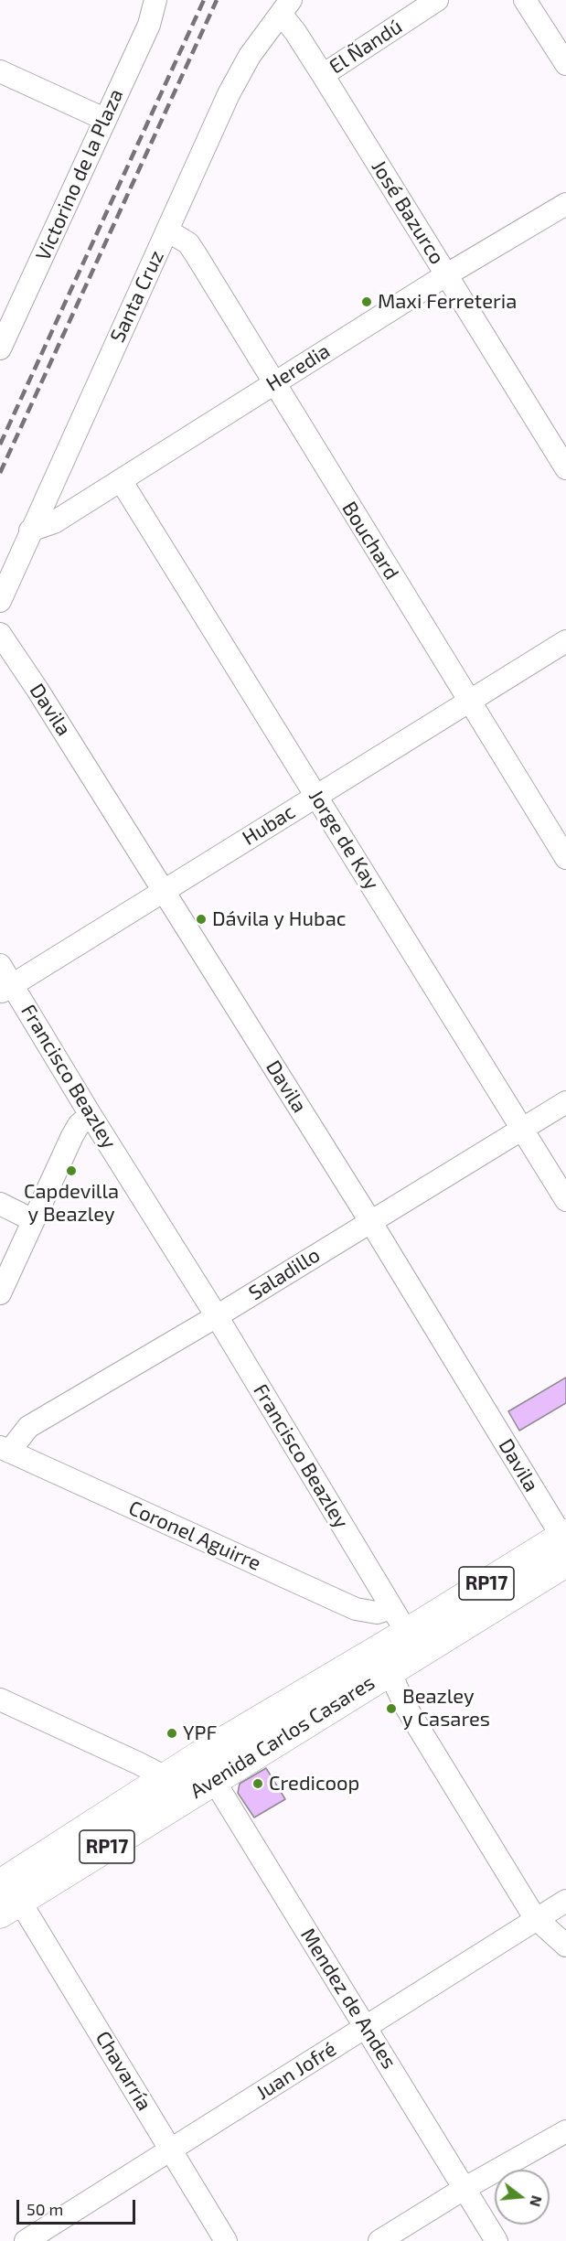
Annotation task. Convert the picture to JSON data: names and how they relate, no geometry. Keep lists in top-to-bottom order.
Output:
{
  "streets": {
    "main road": ["RP17", "Avenida Carlos Casares"],
    "street": [
      "El Ñandú",
      "Victorino de la Plaza",
      "José Bazurco",
      "Santa Cruz",
      "Heredia",
      "Bouchard",
      "Davila",
      "Hubac",
      "Jorge de Kay",
      "Francisco Beazley",
      "Saladillo",
      "Coronel Aguirre",
      "Mendez de Andes",
      "Chavarría",
      "Juan Jofré"
    ]
  },
  "crossings": [
    ["El Ñandú", "José Bazurco"],
    ["José Bazurco", "Santa Cruz"],
    ["José Bazurco", "Heredia"],
    ["Santa Cruz", "Heredia"],
    ["Santa Cruz", "Bouchard"],
    ["Heredia", "Bouchard"],
    ["Heredia", "Jorge de Kay"],
    ["Bouchard", "Hubac"],
    ["Davila", "Hubac"],
    ["Davila", "Saladillo"],
    ["Davila", "Avenida Carlos Casares"],
    ["Hubac", "Jorge de Kay"],
    ["Hubac", "Francisco Beazley"],
    ["Jorge de Kay", "Saladillo"],
    ["Francisco Beazley", "Saladillo"],
    ["Francisco Beazley", "Coronel Aguirre"],
    ["Francisco Beazley", "Avenida Carlos Casares"],
    ["Saladillo", "Coronel Aguirre"],
    ["Avenida Carlos Casares", "Mendez de Andes"],
    ["Avenida Carlos Casares", "Chavarría"],
    ["Mendez de Andes", "Juan Jofré"],
    ["Chavarría", "Juan Jofré"]
  ],
  "places": [
    "Maxi Ferreteria",
    "Dávila y Hubac",
    "Capdevilla y Beazley",
    "Beazley y Casares",
    "YPF",
    "Credicoop"
  ],
  "scale_bar": "50 m",
  "north": "right"
}
